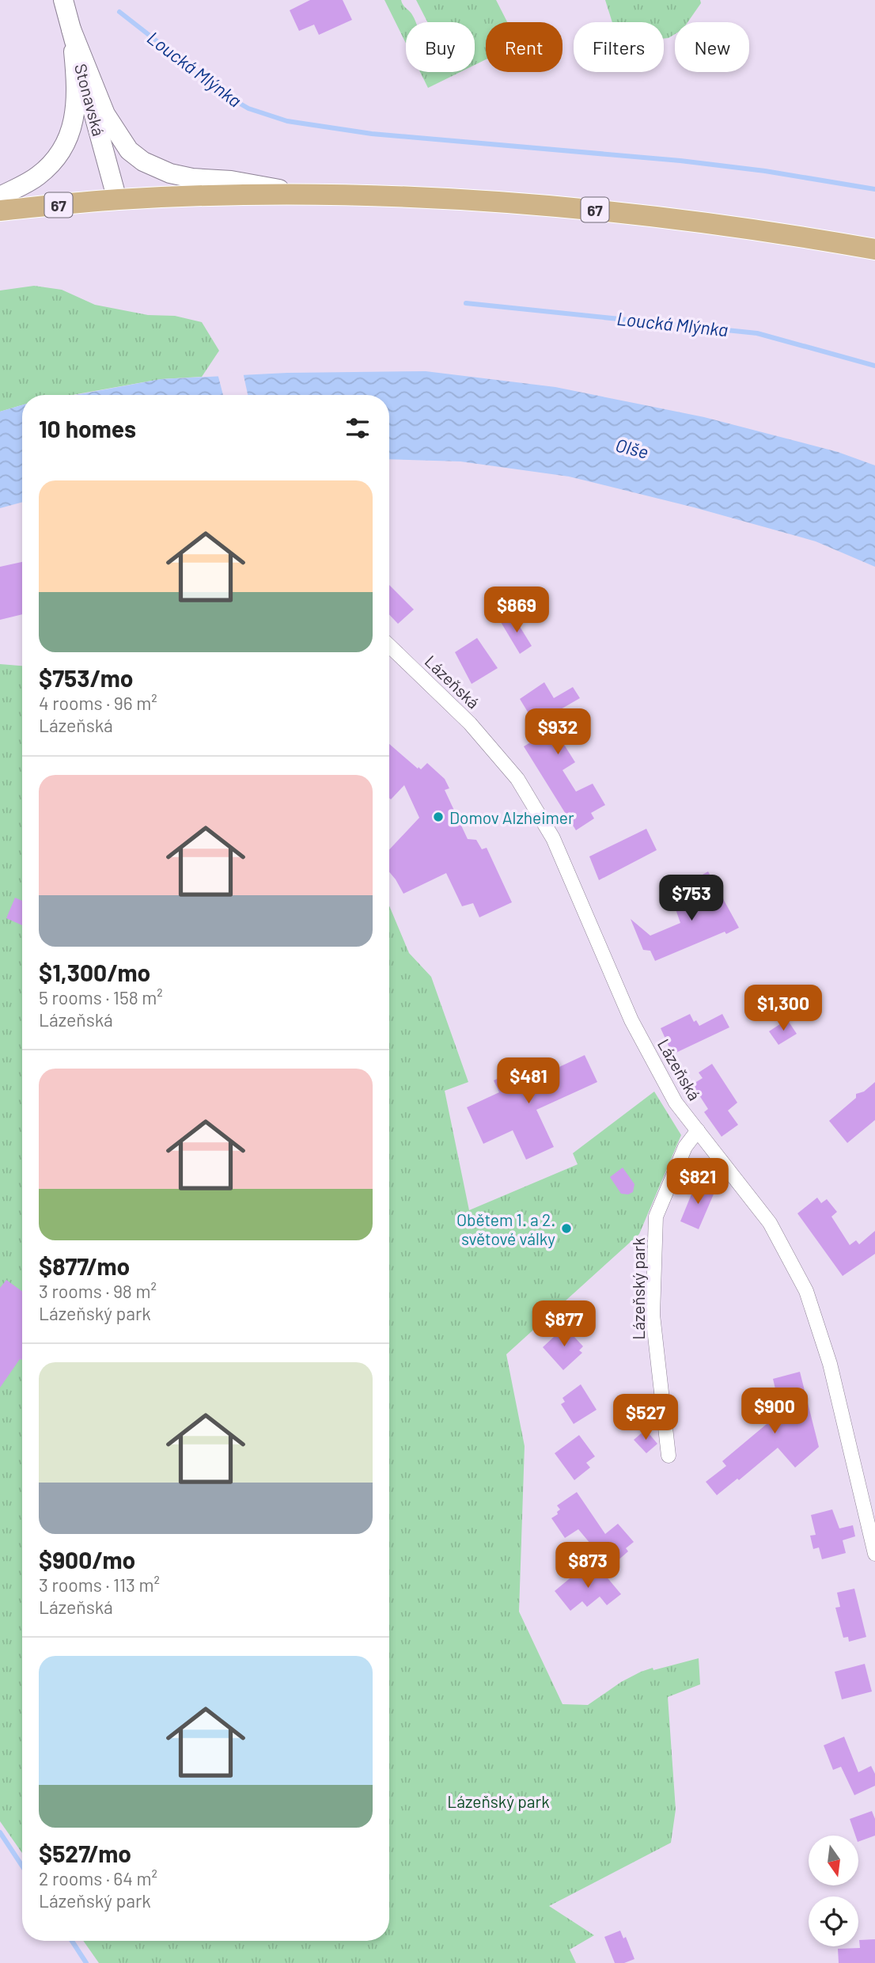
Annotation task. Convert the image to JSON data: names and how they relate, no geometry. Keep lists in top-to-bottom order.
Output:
{
  "streets": {
    "main road": ["67"],
    "street": ["Stonavská", "Lázeňská", "Lázeňský park"]
  },
  "crossings": [
    ["Stonavská", "67"],
    ["Lázeňská", "Lázeňský park"]
  ],
  "water": ["Loucká Mlýnka", "Olše"],
  "parks": ["Lázeňský park"],
  "places": ["Domov Alzheimer", "Obětem 1. a 2. světové války"],
  "north": "bottom",
  "page": {
    "chip": [
      "Buy",
      "Rent",
      "Filters",
      "New"
    ],
    "heading": "10 homes",
    "list": [
      {
        "name": "$753/mo",
        "note": "4 rooms · 96 m² · Lázeňská"
      },
      {
        "name": "$1,300/mo",
        "note": "5 rooms · 158 m² · Lázeňská"
      },
      {
        "name": "$877/mo",
        "note": "3 rooms · 98 m² · Lázeňský park"
      },
      {
        "name": "$900/mo",
        "note": "3 rooms · 113 m² · Lázeňská"
      },
      {
        "name": "$527/mo",
        "note": "2 rooms · 64 m² · Lázeňský park"
      }
    ],
    "price": [
      "$869",
      "$932",
      "$753",
      "$1,300",
      "$481",
      "$821",
      "$877",
      "$900",
      "$527",
      "$873"
    ]
  }
}
